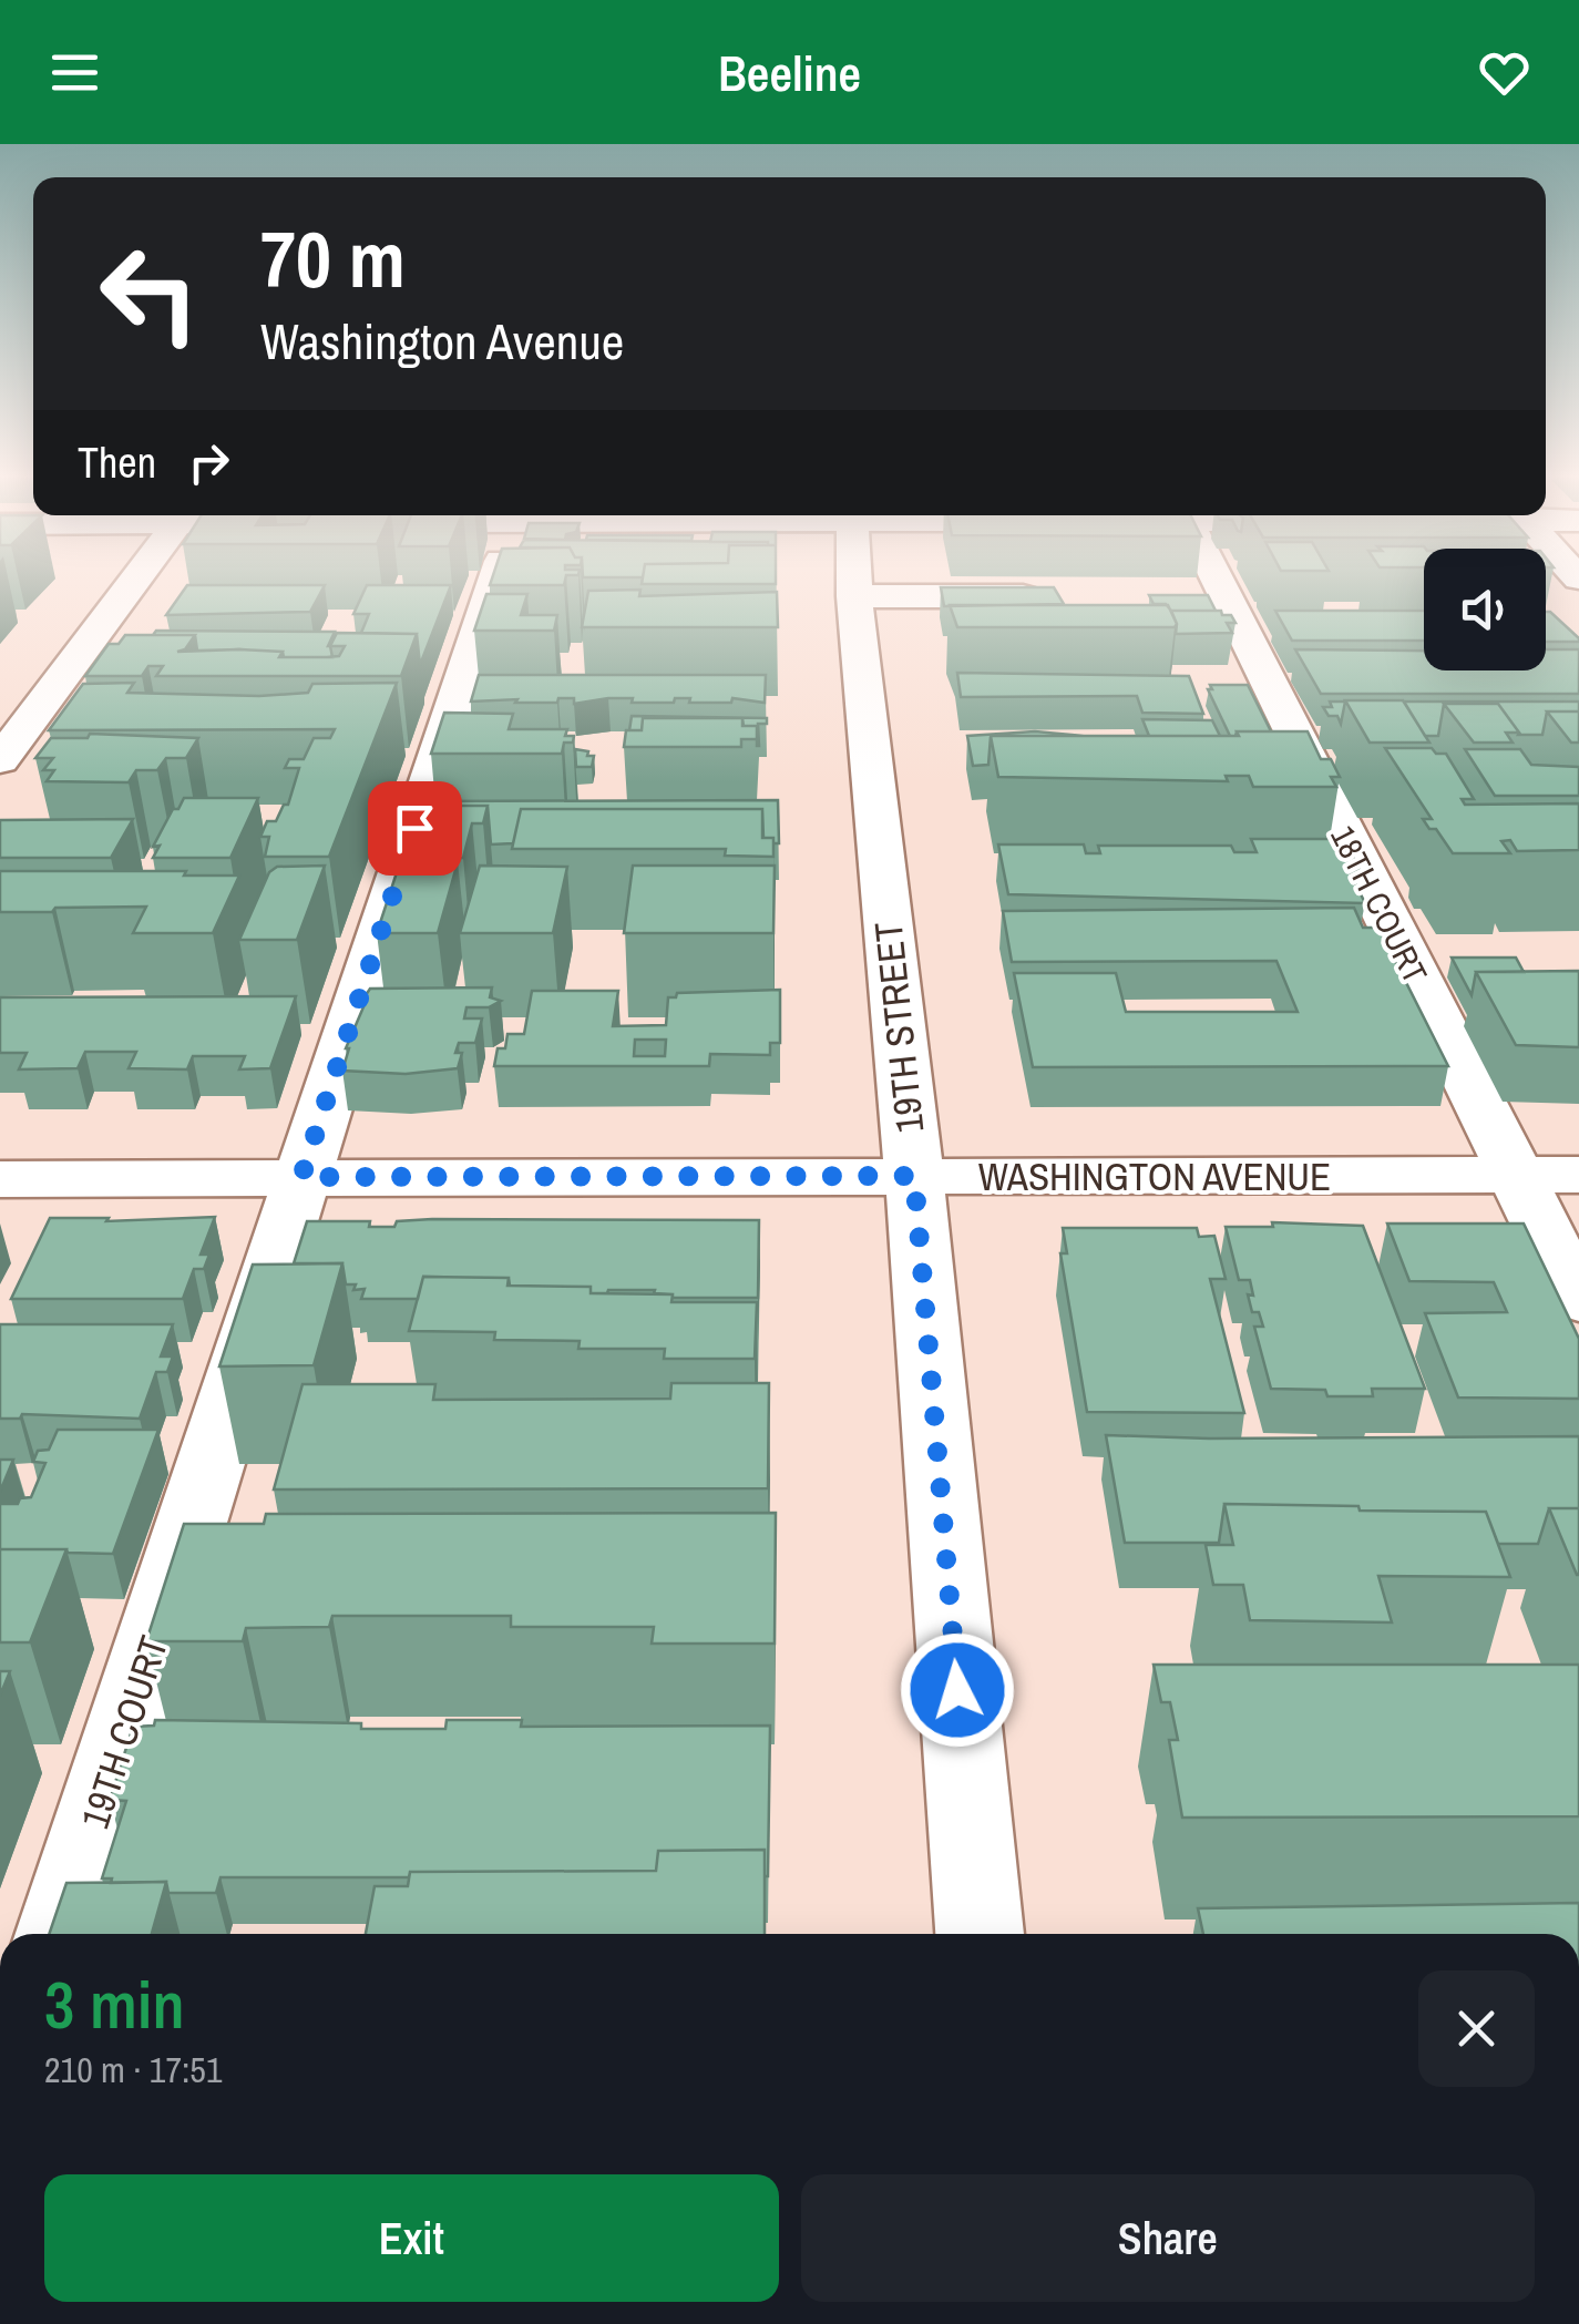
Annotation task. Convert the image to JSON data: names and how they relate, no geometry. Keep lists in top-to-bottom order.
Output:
{
  "streets": {
    "street": [
      "18TH COURT",
      "19TH STREET",
      "WASHINGTON AVENUE",
      "19TH COURT"
    ]
  },
  "crossings": [
    ["18TH COURT", "WASHINGTON AVENUE"],
    ["19TH STREET", "WASHINGTON AVENUE"],
    ["WASHINGTON AVENUE", "19TH COURT"]
  ],
  "page": {
    "header": "Beeline",
    "turn": ["70 m", "Washington Avenue"],
    "then": "Then",
    "heading": ["3 min", "210 m · 17:51"],
    "buttons": ["Exit", "Share"]
  }
}
